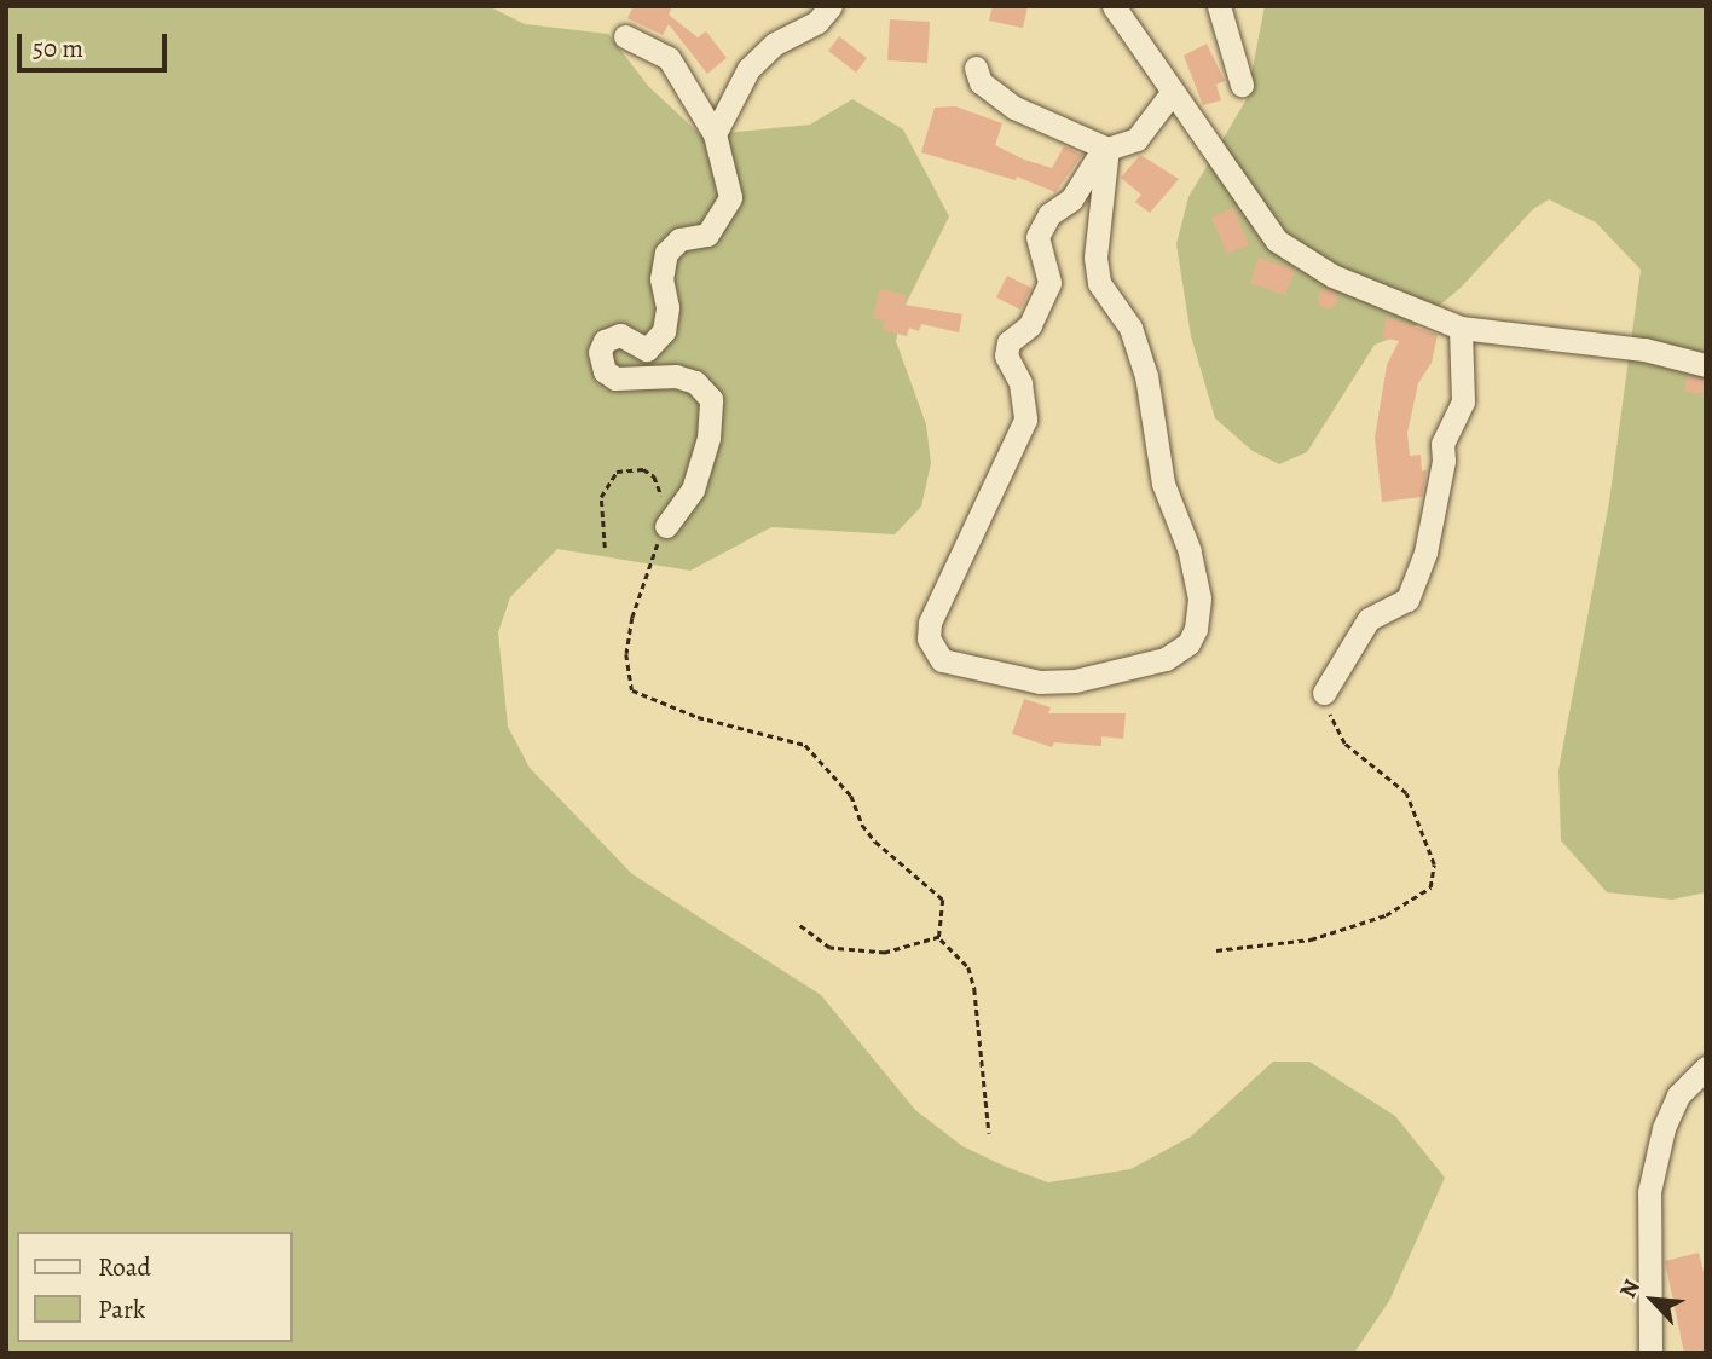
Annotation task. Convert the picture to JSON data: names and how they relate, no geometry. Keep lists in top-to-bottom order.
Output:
{
  "legend": ["Road", "Park"],
  "scale_bar": "50 m",
  "north": "top left"
}
